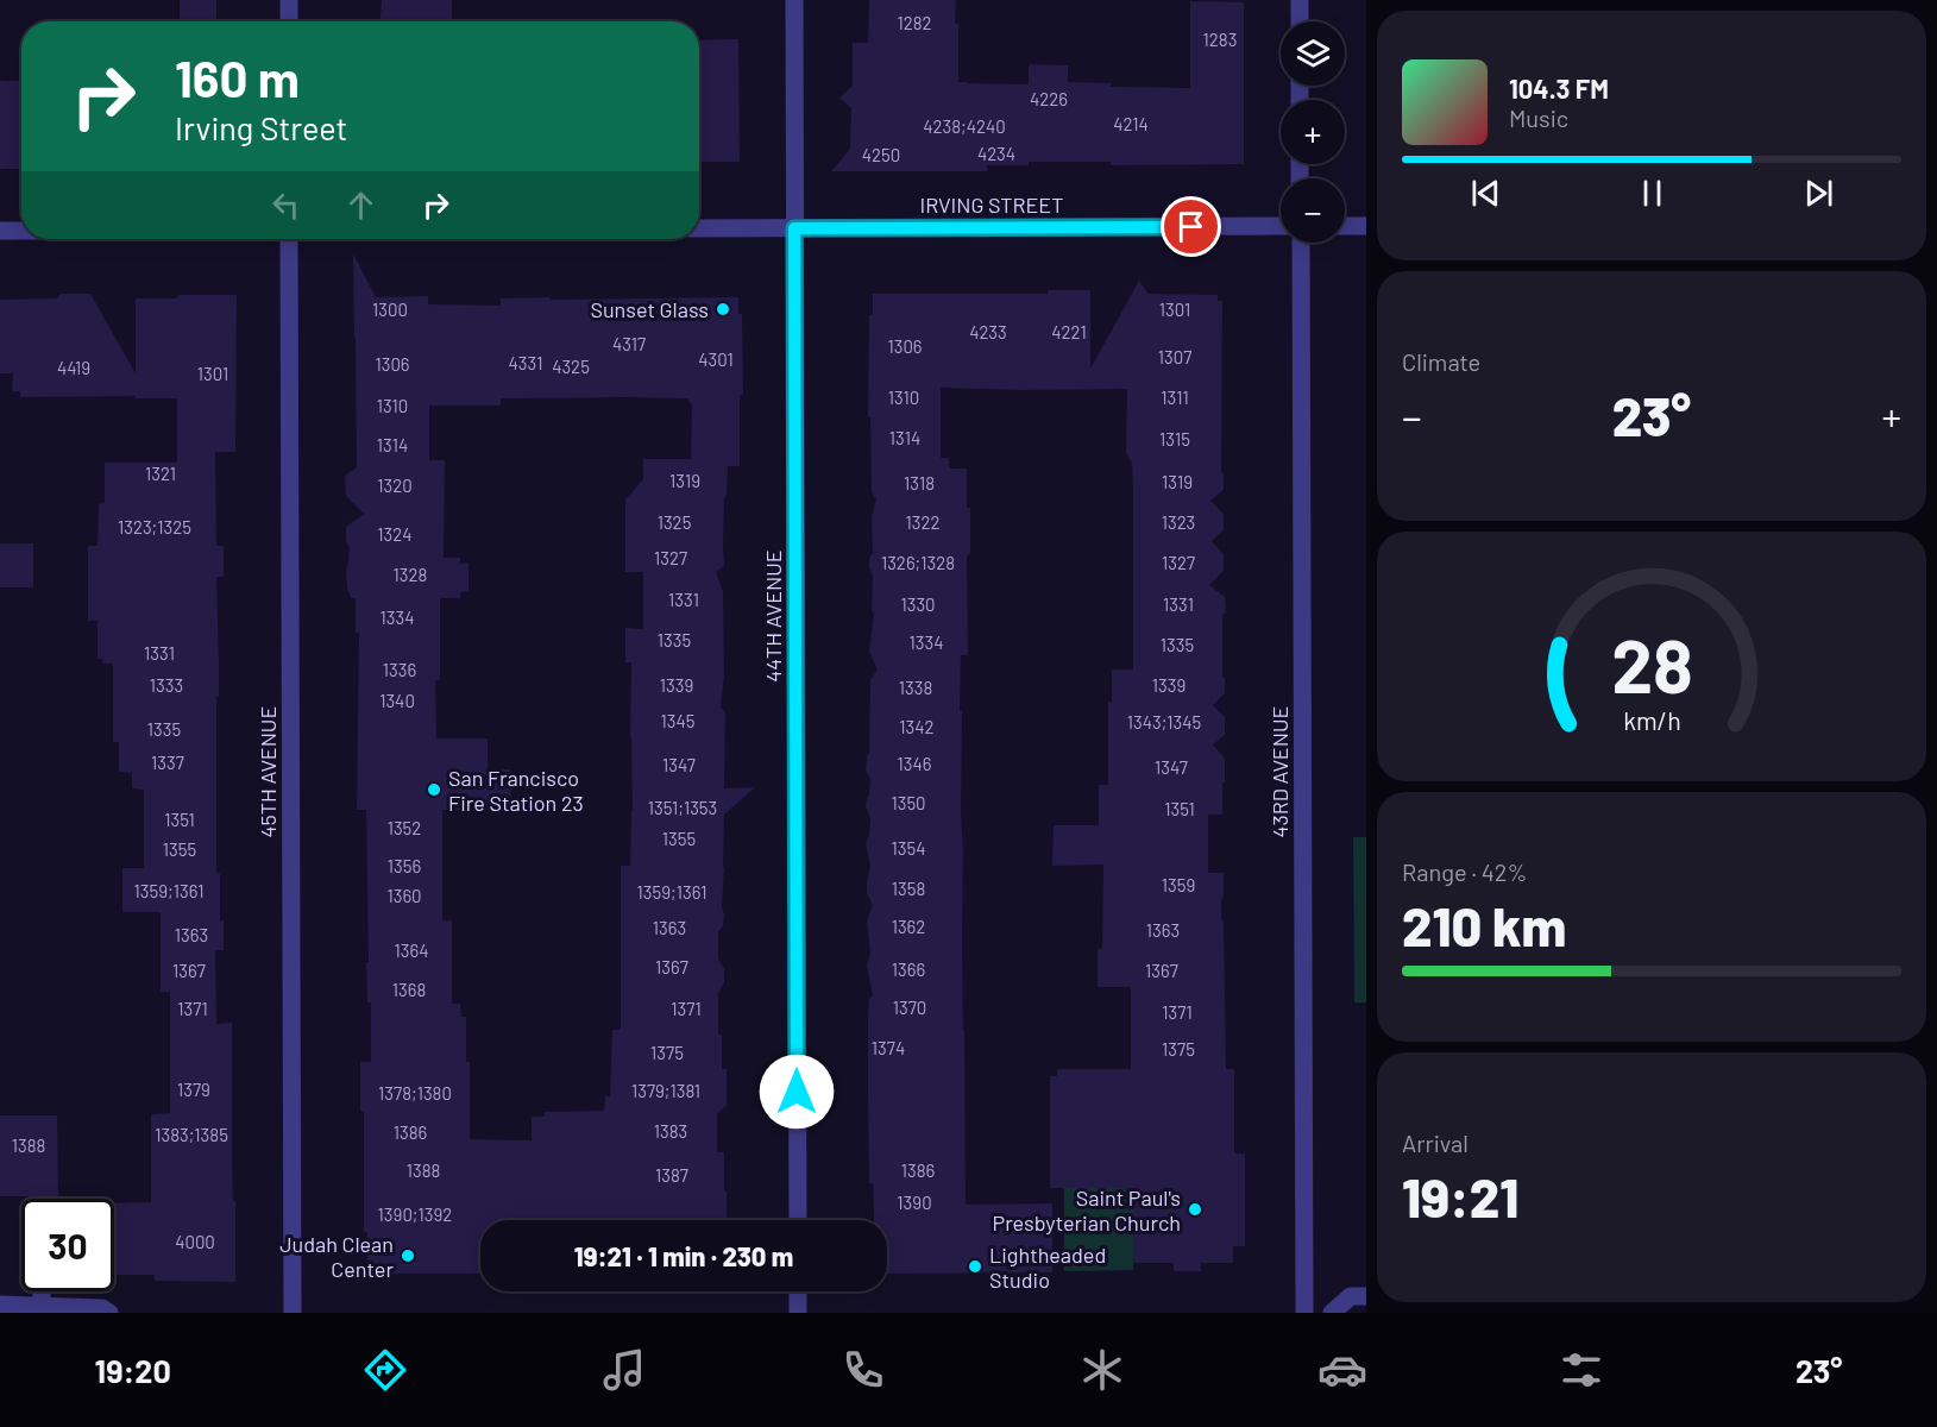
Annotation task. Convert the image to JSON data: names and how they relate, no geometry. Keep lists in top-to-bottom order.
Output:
{
  "streets": {
    "street": [
      "IRVING STREET",
      "44TH AVENUE",
      "45TH AVENUE",
      "43RD AVENUE"
    ]
  },
  "crossings": [
    ["IRVING STREET", "44TH AVENUE"]
  ],
  "places": [
    "Sunset Glass",
    "San Francisco Fire Station 23",
    "Saint Paul's Presbyterian Church",
    "Judah Clean Center",
    "Lightheaded Studio"
  ],
  "house_numbers": [
    "1282",
    "1283",
    "4226",
    "4214",
    "4238;4240",
    "4234",
    "4250",
    "1300",
    "1301",
    "4233",
    "4221",
    "4317",
    "1306",
    "1307",
    "4301",
    "4331",
    "1306",
    "4325",
    "4419",
    "1301",
    "1310",
    "1311",
    "1310",
    "1314",
    "1315",
    "1314",
    "1321",
    "1319",
    "1319",
    "1318",
    "1320",
    "1325",
    "1322",
    "1323",
    "1323;1325",
    "1324",
    "1327",
    "1326;1328",
    "1327",
    "1328",
    "1331",
    "1330",
    "1331",
    "1334",
    "1335",
    "1334",
    "1335",
    "1331",
    "1336",
    "1333",
    "1339",
    "1339",
    "1338",
    "1340",
    "1345",
    "1343;1345",
    "1342",
    "1335",
    "1337",
    "1346",
    "1347",
    "1347",
    "1350",
    "1351;1353",
    "1351",
    "1351",
    "1352",
    "1355",
    "1354",
    "1355",
    "1356",
    "1359",
    "1358",
    "1359;1361",
    "1359;1361",
    "1360",
    "1362",
    "1363",
    "1363",
    "1363",
    "1364",
    "1367",
    "1366",
    "1367",
    "1367",
    "1368",
    "1370",
    "1371",
    "1371",
    "1371",
    "1374",
    "1375",
    "1375",
    "1379",
    "1379;1381",
    "1378;1380",
    "1383",
    "1386",
    "1383;1385",
    "1388",
    "1388",
    "1386",
    "1387",
    "1390",
    "1390;1392",
    "4000"
  ],
  "page": {
    "map_buttons": ["+", "−"],
    "turn": ["160 m", "Irving Street"],
    "song": ["104.3 FM", "Music"],
    "tile": [
      "Climate",
      ["Range · 42%", "210 km"],
      ["Arrival", "19:21"]
    ],
    "heat": ["−", "23°", "+"],
    "limit": "30",
    "trip": "19:21 · 1 min · 230 m",
    "tabs": ["19:20", "23°"],
    "gauge": ["28", "km/h"]
  }
}
